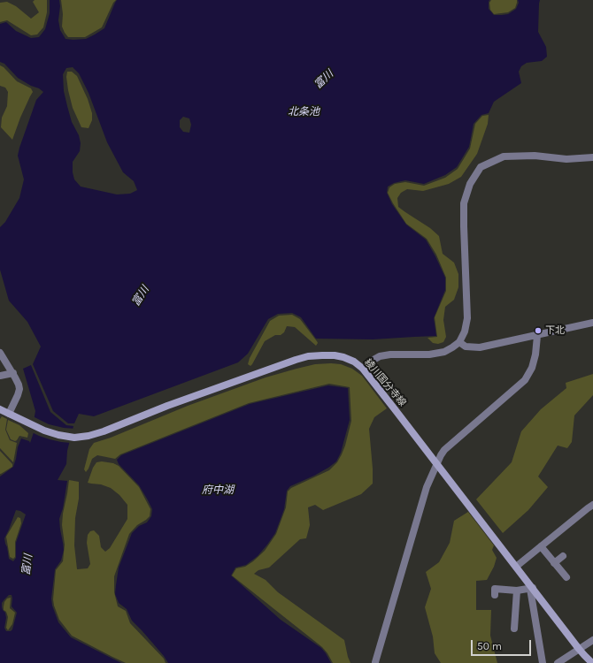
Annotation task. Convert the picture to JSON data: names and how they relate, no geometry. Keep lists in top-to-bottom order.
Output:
{
  "streets": {
    "main road": ["綾川国分寺線"]
  },
  "water": ["富川", "北条池", "府中湖"],
  "places": ["下北"],
  "scale_bar": "50 m"
}
